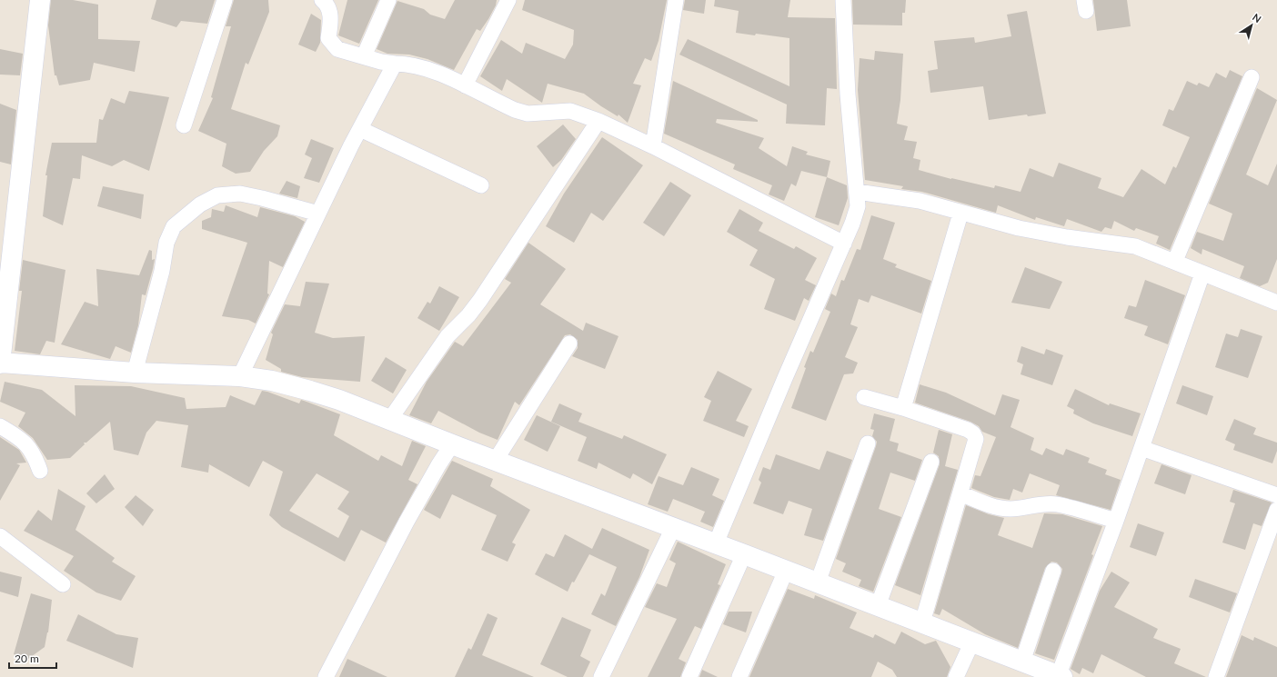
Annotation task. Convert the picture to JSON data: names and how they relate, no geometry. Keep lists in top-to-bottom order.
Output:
{
  "scale_bar": "20 m",
  "north": "top right"
}
